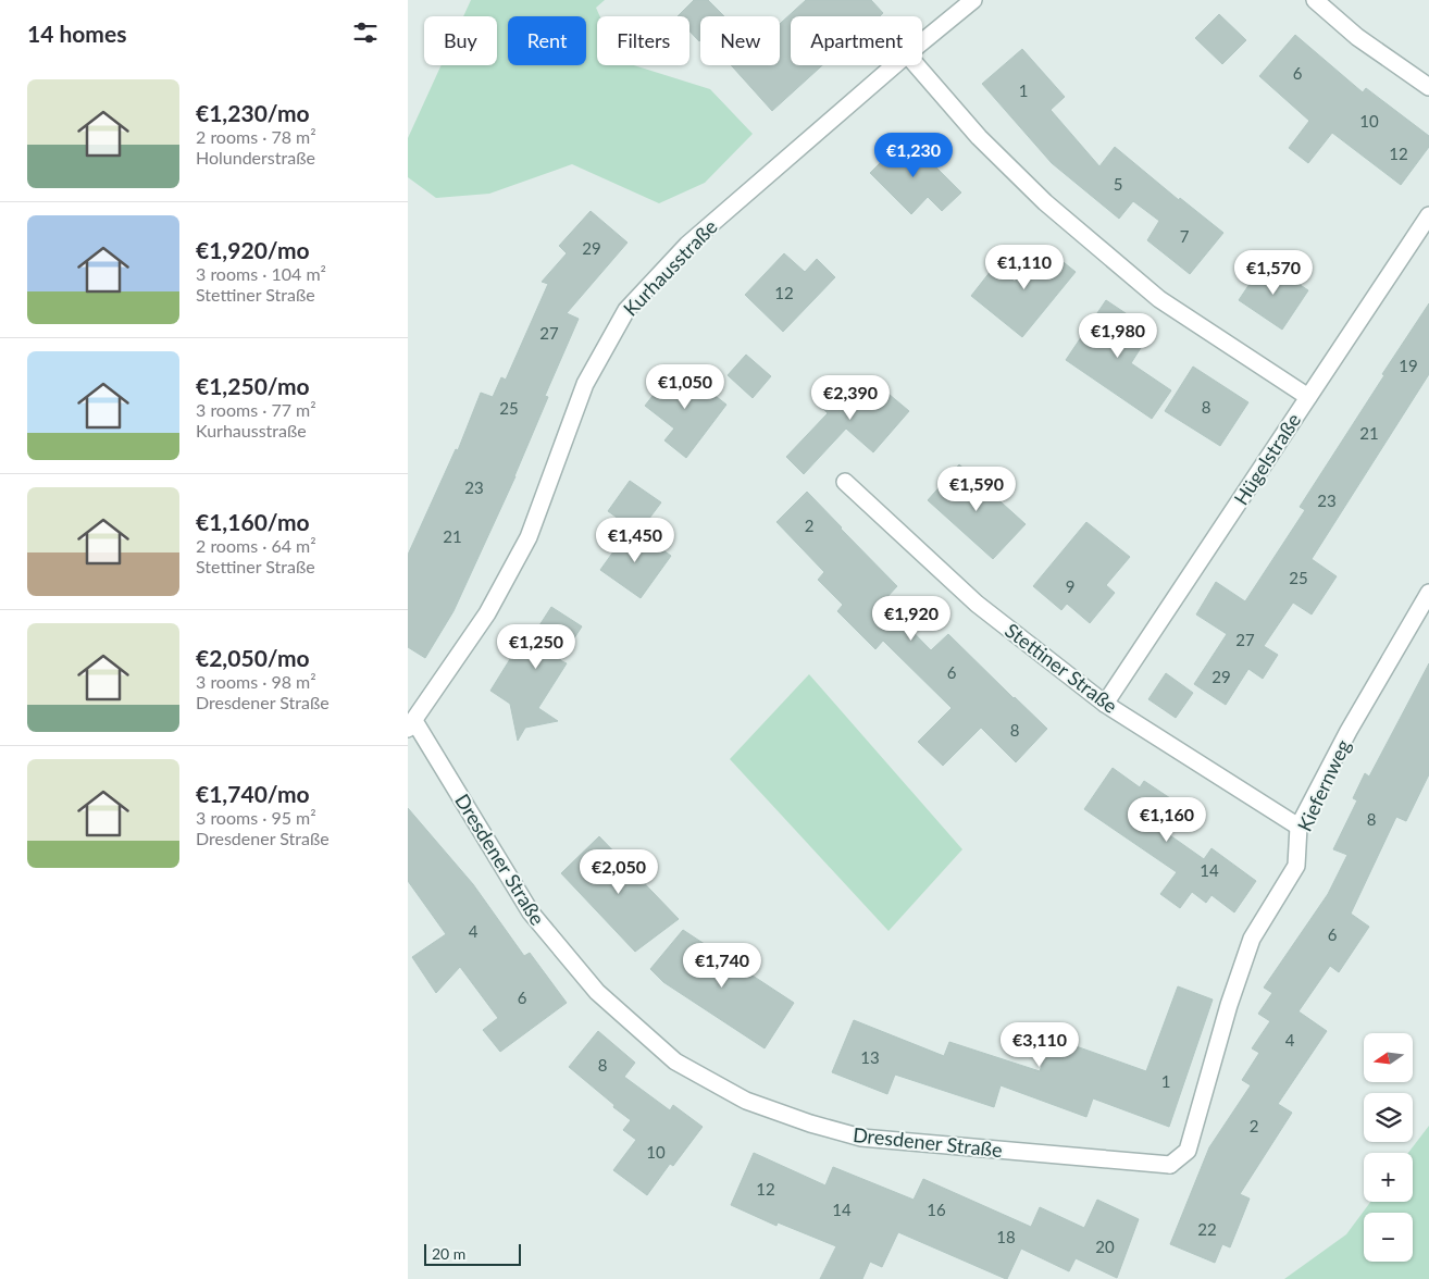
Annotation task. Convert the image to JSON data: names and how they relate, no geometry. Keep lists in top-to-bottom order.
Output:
{
  "streets": {
    "street": [
      "Kurhausstraße",
      "Hügelstraße",
      "Stettiner Straße",
      "Kiefernweg",
      "Dresdener Straße"
    ]
  },
  "crossings": [
    ["Kurhausstraße", "Dresdener Straße"],
    ["Hügelstraße", "Stettiner Straße"],
    ["Stettiner Straße", "Kiefernweg"],
    ["Kiefernweg", "Dresdener Straße"]
  ],
  "house_numbers": [
    "6",
    "1",
    "10",
    "12",
    "5",
    "7",
    "29",
    "12",
    "27",
    "19",
    "8",
    "25",
    "21",
    "23",
    "23",
    "2",
    "21",
    "25",
    "9",
    "27",
    "6",
    "29",
    "8",
    "8",
    "14",
    "4",
    "6",
    "6",
    "4",
    "13",
    "8",
    "1",
    "2",
    "10",
    "12",
    "14",
    "16",
    "22",
    "18",
    "20"
  ],
  "scale_bar": "20 m",
  "north": "left",
  "page": {
    "heading": "14 homes",
    "chip": [
      "Buy",
      "Rent",
      "Filters",
      "New",
      "Apartment"
    ],
    "list": [
      {
        "name": "€1,230/mo",
        "note": "2 rooms · 78 m² · Holunderstraße"
      },
      {
        "name": "€1,920/mo",
        "note": "3 rooms · 104 m² · Stettiner Straße"
      },
      {
        "name": "€1,250/mo",
        "note": "3 rooms · 77 m² · Kurhausstraße"
      },
      {
        "name": "€1,160/mo",
        "note": "2 rooms · 64 m² · Stettiner Straße"
      },
      {
        "name": "€2,050/mo",
        "note": "3 rooms · 98 m² · Dresdener Straße"
      },
      {
        "name": "€1,740/mo",
        "note": "3 rooms · 95 m² · Dresdener Straße"
      }
    ],
    "price": [
      "€1,230",
      "€1,110",
      "€1,570",
      "€1,980",
      "€1,050",
      "€2,390",
      "€1,590",
      "€1,450",
      "€1,920",
      "€1,250",
      "€1,160",
      "€2,050",
      "€1,740",
      "€3,110"
    ],
    "map_buttons": ["+", "−"],
    "scale": "20 m"
  }
}
